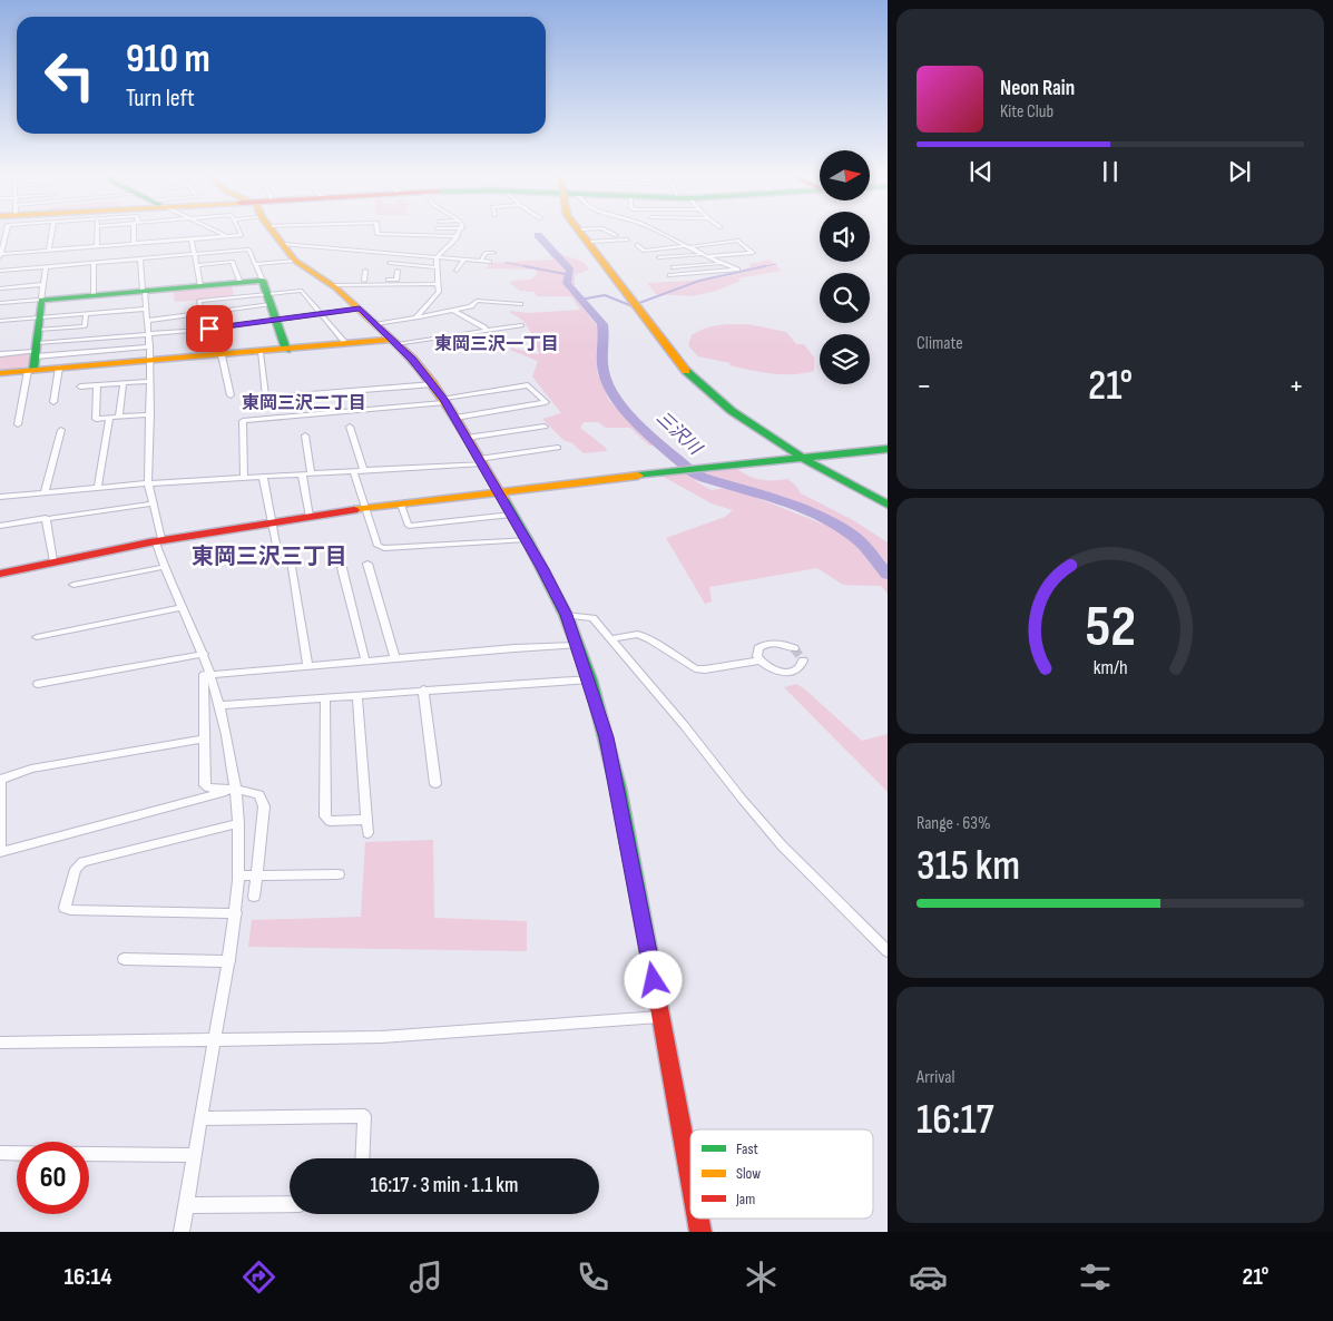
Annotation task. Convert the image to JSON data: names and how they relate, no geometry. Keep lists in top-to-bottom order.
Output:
{
  "districts": ["東岡三沢一丁目", "東岡三沢二丁目", "東岡三沢三丁目"],
  "water": ["三沢川"],
  "legend": ["Fast", "Slow", "Jam"],
  "north": "right",
  "page": {
    "turn": ["910 m", "Turn left"],
    "song": ["Neon Rain", "Kite Club"],
    "tile": [
      "Climate",
      ["Range · 63%", "315 km"],
      ["Arrival", "16:17"]
    ],
    "heat": ["−", "21°", "+"],
    "limit": "60",
    "trip": "16:17 · 3 min · 1.1 km",
    "tabs": ["16:14", "21°"],
    "gauge": ["52", "km/h"]
  }
}
